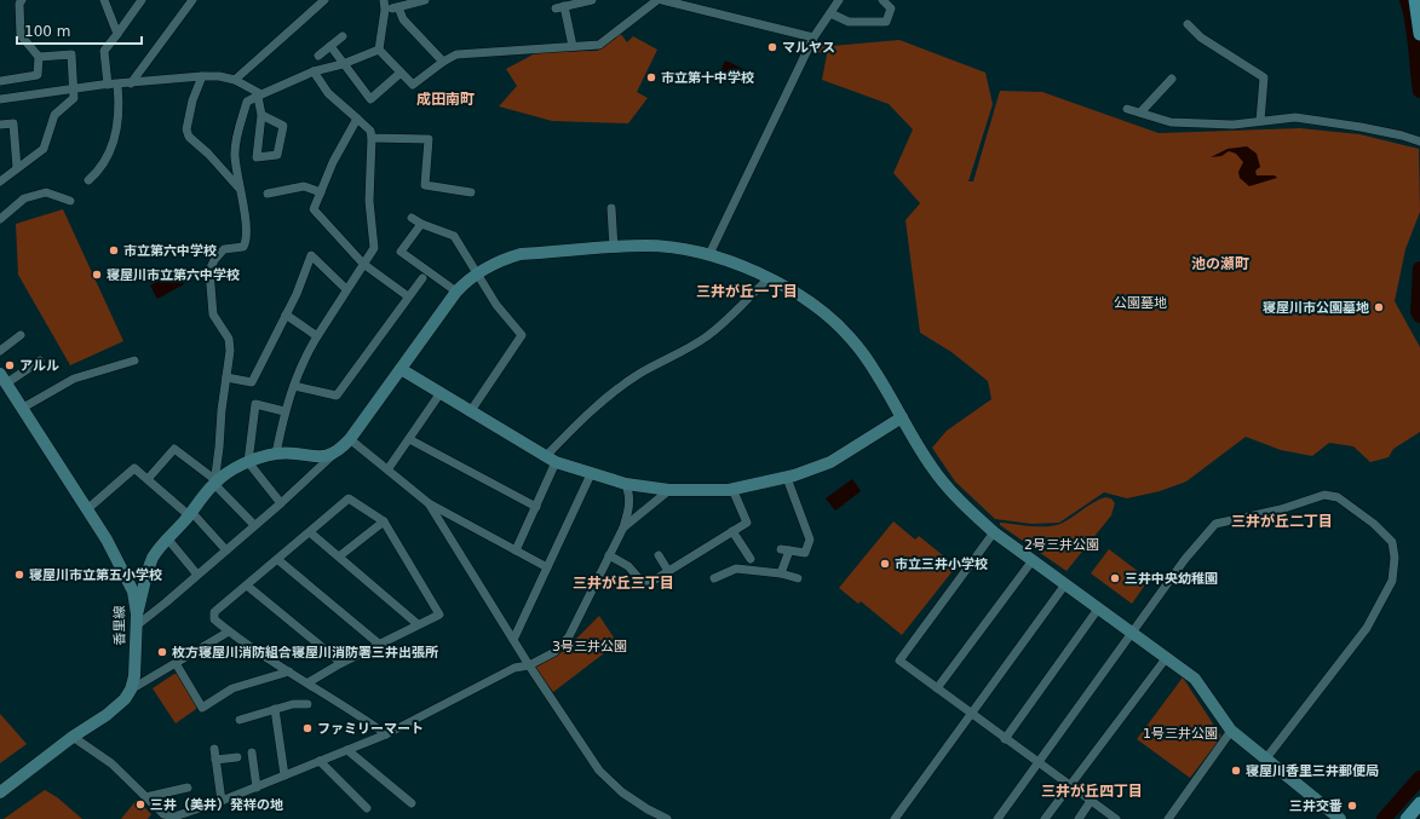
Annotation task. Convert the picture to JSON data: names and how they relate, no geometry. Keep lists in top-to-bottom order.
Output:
{
  "streets": {
    "street": ["香里線"]
  },
  "districts": [
    "成田南町",
    "池の瀬町",
    "三井が丘一丁目",
    "三井が丘二丁目",
    "三井が丘三丁目",
    "三井が丘四丁目"
  ],
  "parks": [
    "公園墓地",
    "2号三井公園",
    "3号三井公園",
    "1号三井公園"
  ],
  "places": [
    "マルヤス",
    "市立第十中学校",
    "市立第六中学校",
    "寝屋川市立第六中学校",
    "寝屋川市公園墓地",
    "アルル",
    "市立三井小学校",
    "寝屋川市立第五小学校",
    "三井中央幼稚園",
    "枚方寝屋川消防組合寝屋川消防署三井出張所",
    "ファミリーマート",
    "寝屋川香里三井郵便局",
    "三井（美井）発祥の地",
    "三井交番"
  ],
  "scale_bar": "100 m"
}
